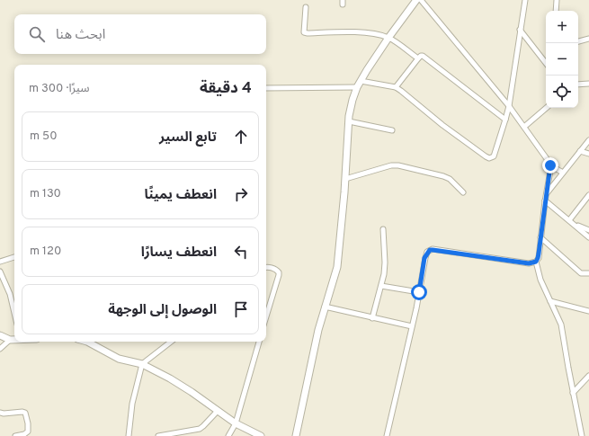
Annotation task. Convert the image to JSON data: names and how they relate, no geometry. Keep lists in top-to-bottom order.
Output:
{
  "page": {
    "map_buttons": ["+", "−"],
    "search": "ابحث هنا",
    "heading": ["4 دقيقة", "سيرًا · 300 m"],
    "list": [
      ["تابع السير", "50 m"],
      ["انعطف يمينًا", "130 m"],
      ["انعطف يسارًا", "120 m"],
      "الوصول إلى الوجهة"
    ]
  }
}
